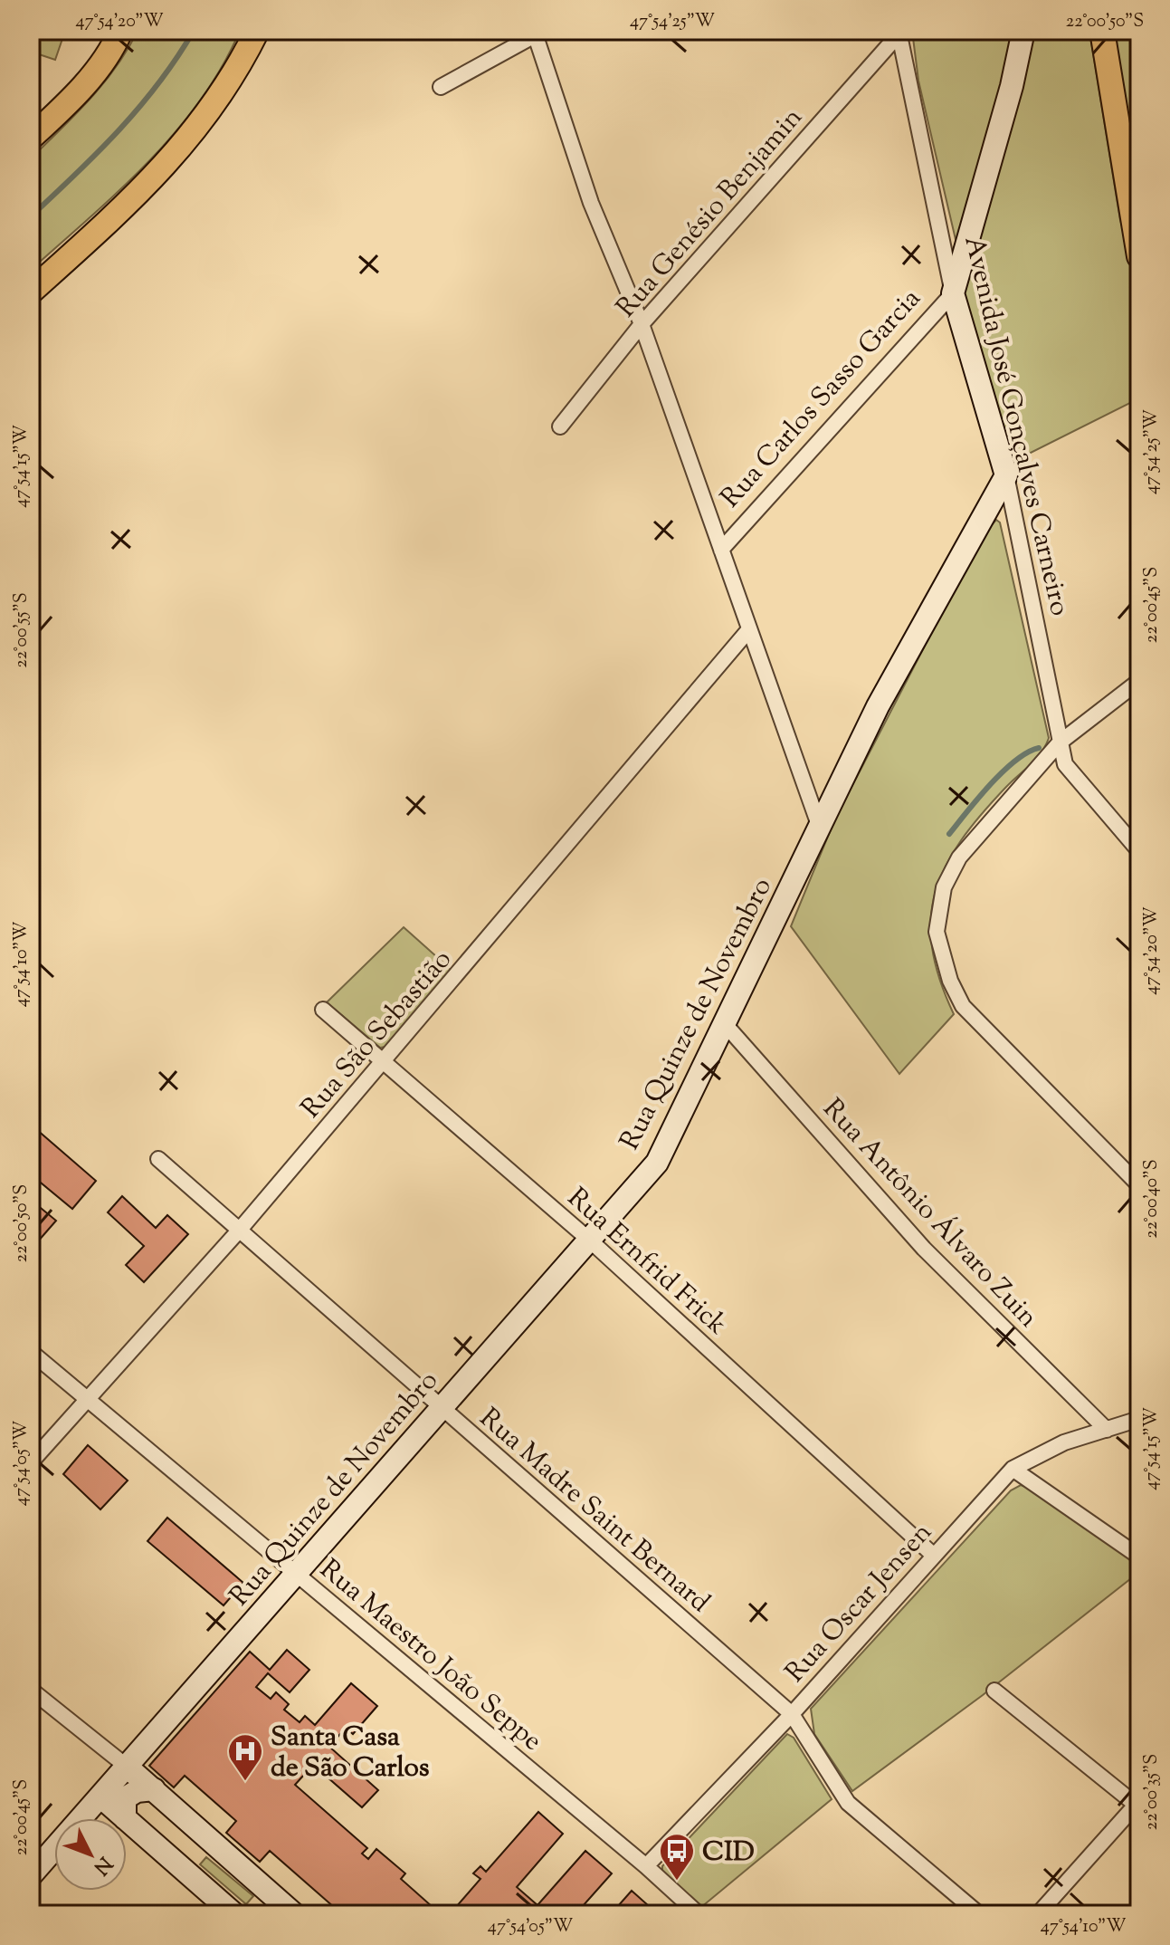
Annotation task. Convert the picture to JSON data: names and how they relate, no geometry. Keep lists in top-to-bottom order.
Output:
{
  "streets": {
    "main road": ["Rua Carlos Sasso Garcia", "Avenida José Gonçalves Carneiro", "Rua Quinze de Novembro"],
    "street": [
      "Rua Genésio Benjamin",
      "Rua São Sebastião",
      "Rua Antônio Álvaro Zuin",
      "Rua Ernfrid Frick",
      "Rua Madre Saint Bernard",
      "Rua Oscar Jensen",
      "Rua Maestro João Seppe"
    ]
  },
  "crossings": [
    ["Rua Genésio Benjamin", "Avenida José Gonçalves Carneiro"],
    ["Rua Carlos Sasso Garcia", "Avenida José Gonçalves Carneiro"],
    ["Avenida José Gonçalves Carneiro", "Rua Quinze de Novembro"],
    ["Rua Quinze de Novembro", "Rua Antônio Álvaro Zuin"],
    ["Rua Quinze de Novembro", "Rua Ernfrid Frick"],
    ["Rua Quinze de Novembro", "Rua Madre Saint Bernard"],
    ["Rua Quinze de Novembro", "Rua Maestro João Seppe"],
    ["Rua São Sebastião", "Rua Ernfrid Frick"],
    ["Rua São Sebastião", "Rua Madre Saint Bernard"],
    ["Rua São Sebastião", "Rua Maestro João Seppe"],
    ["Rua Antônio Álvaro Zuin", "Rua Oscar Jensen"],
    ["Rua Ernfrid Frick", "Rua Oscar Jensen"],
    ["Rua Madre Saint Bernard", "Rua Oscar Jensen"],
    ["Rua Oscar Jensen", "Rua Maestro João Seppe"]
  ],
  "places": {
    "hospital": ["Santa Casa de São Carlos"],
    "bus stop": ["CID"]
  },
  "north": "bottom right",
  "coordinates": [
    "47°54'20\"W",
    "47°54'25\"W",
    "22°00'50\"S",
    "47°54'15\"W",
    "22°00'45\"S",
    "22°00'55\"S",
    "47°54'10\"W",
    "22°00'40\"S",
    "47°54'05\"W",
    "22°00'35\"S"
  ]
}
